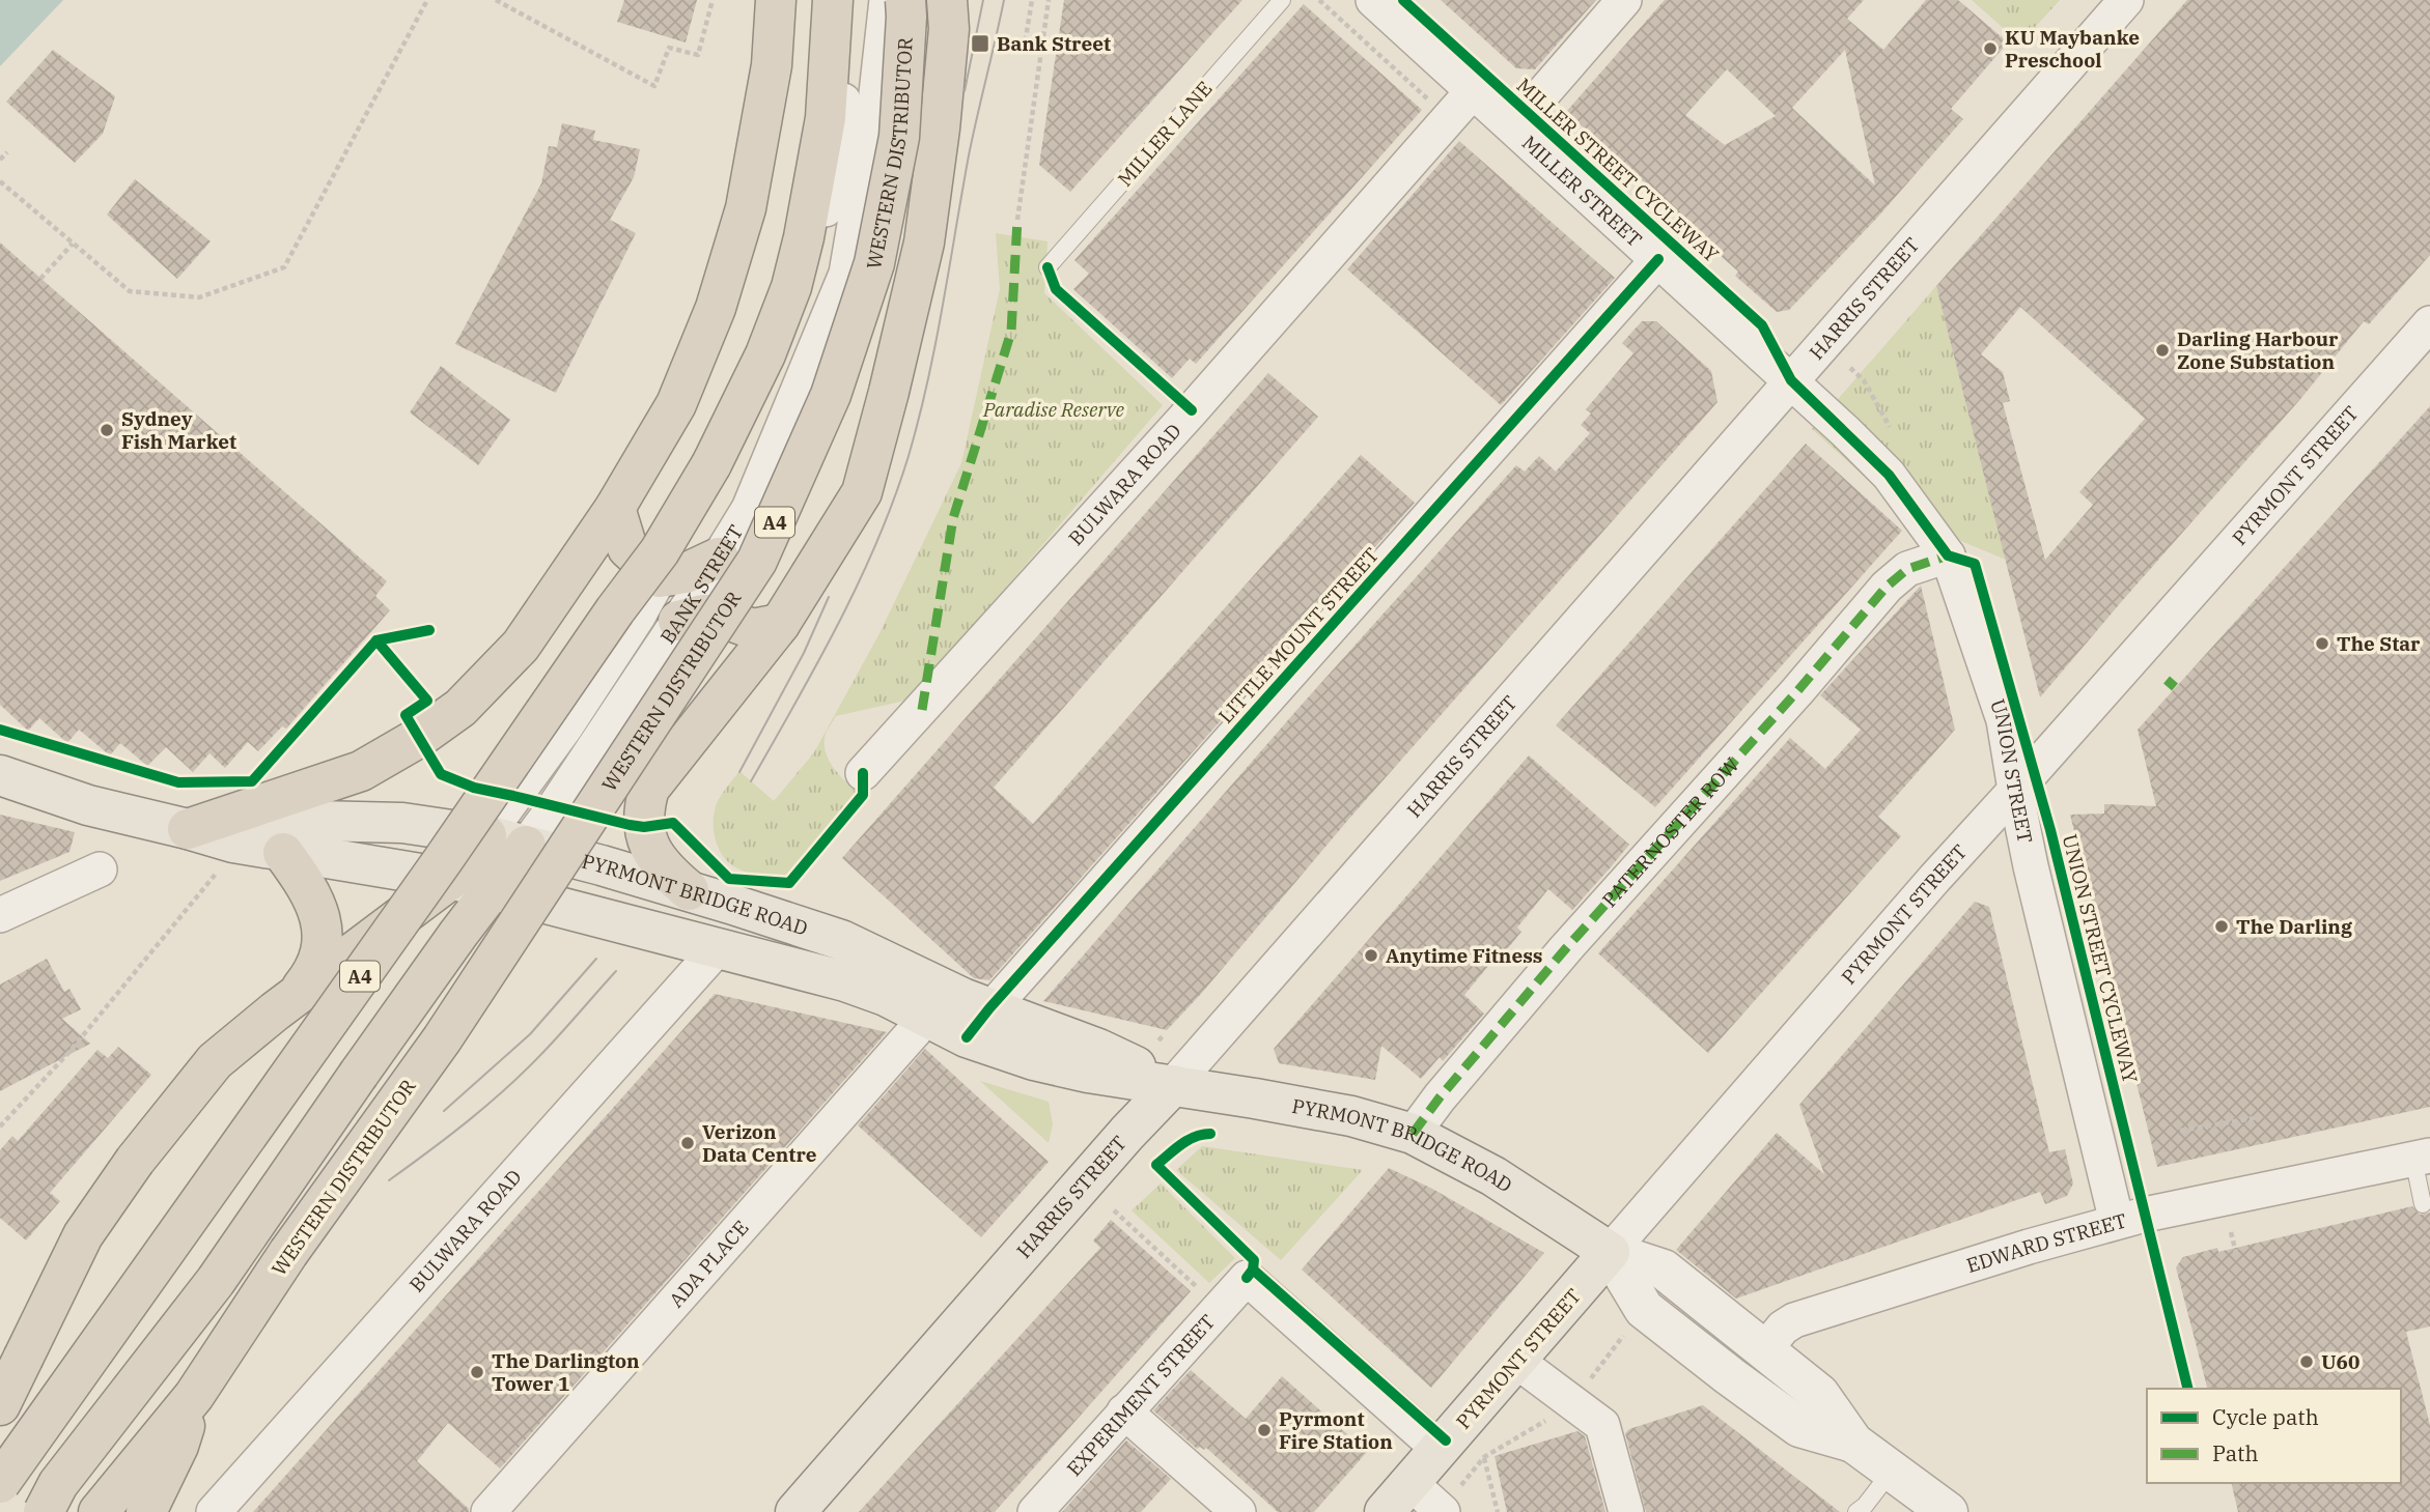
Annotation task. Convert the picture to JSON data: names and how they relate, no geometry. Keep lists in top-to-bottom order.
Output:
{
  "streets": {
    "highway": ["WESTERN DISTRIBUTOR", "A4"],
    "main road": ["HARRIS STREET", "PYRMONT STREET", "PYRMONT BRIDGE ROAD"],
    "street": [
      "MILLER STREET",
      "BULWARA ROAD",
      "BANK STREET",
      "LITTLE MOUNT STREET",
      "UNION STREET",
      "PATERNOSTER ROW",
      "EDWARD STREET",
      "ADA PLACE",
      "EXPERIMENT STREET"
    ],
    "lane": ["MILLER LANE"],
    "cycle path": ["MILLER STREET CYCLEWAY"]
  },
  "crossings": [
    ["MILLER STREET", "HARRIS STREET"],
    ["MILLER STREET", "BULWARA ROAD"],
    ["MILLER STREET", "LITTLE MOUNT STREET"],
    ["MILLER STREET", "UNION STREET"],
    ["HARRIS STREET", "UNION STREET"],
    ["HARRIS STREET", "PYRMONT BRIDGE ROAD"],
    ["PYRMONT STREET", "UNION STREET"],
    ["PYRMONT STREET", "PYRMONT BRIDGE ROAD"],
    ["PYRMONT STREET", "EXPERIMENT STREET"],
    ["BULWARA ROAD", "PYRMONT BRIDGE ROAD"],
    ["BANK STREET", "PYRMONT BRIDGE ROAD"],
    ["LITTLE MOUNT STREET", "PYRMONT BRIDGE ROAD"],
    ["UNION STREET", "PATERNOSTER ROW"],
    ["UNION STREET", "EDWARD STREET"],
    ["PATERNOSTER ROW", "PYRMONT BRIDGE ROAD"],
    ["PYRMONT BRIDGE ROAD", "EDWARD STREET"],
    ["PYRMONT BRIDGE ROAD", "ADA PLACE"]
  ],
  "parks": ["Paradise Reserve"],
  "places": {
    "transit": ["Bank Street"],
    "other": [
      "KU Maybanke Preschool",
      "Darling Harbour Zone Substation",
      "Sydney Fish Market",
      "The Star",
      "The Darling",
      "Anytime Fitness",
      "Verizon Data Centre",
      "U60",
      "The Darlington Tower 1",
      "Pyrmont Fire Station"
    ]
  },
  "legend": ["Cycle path", "Path"]
}
